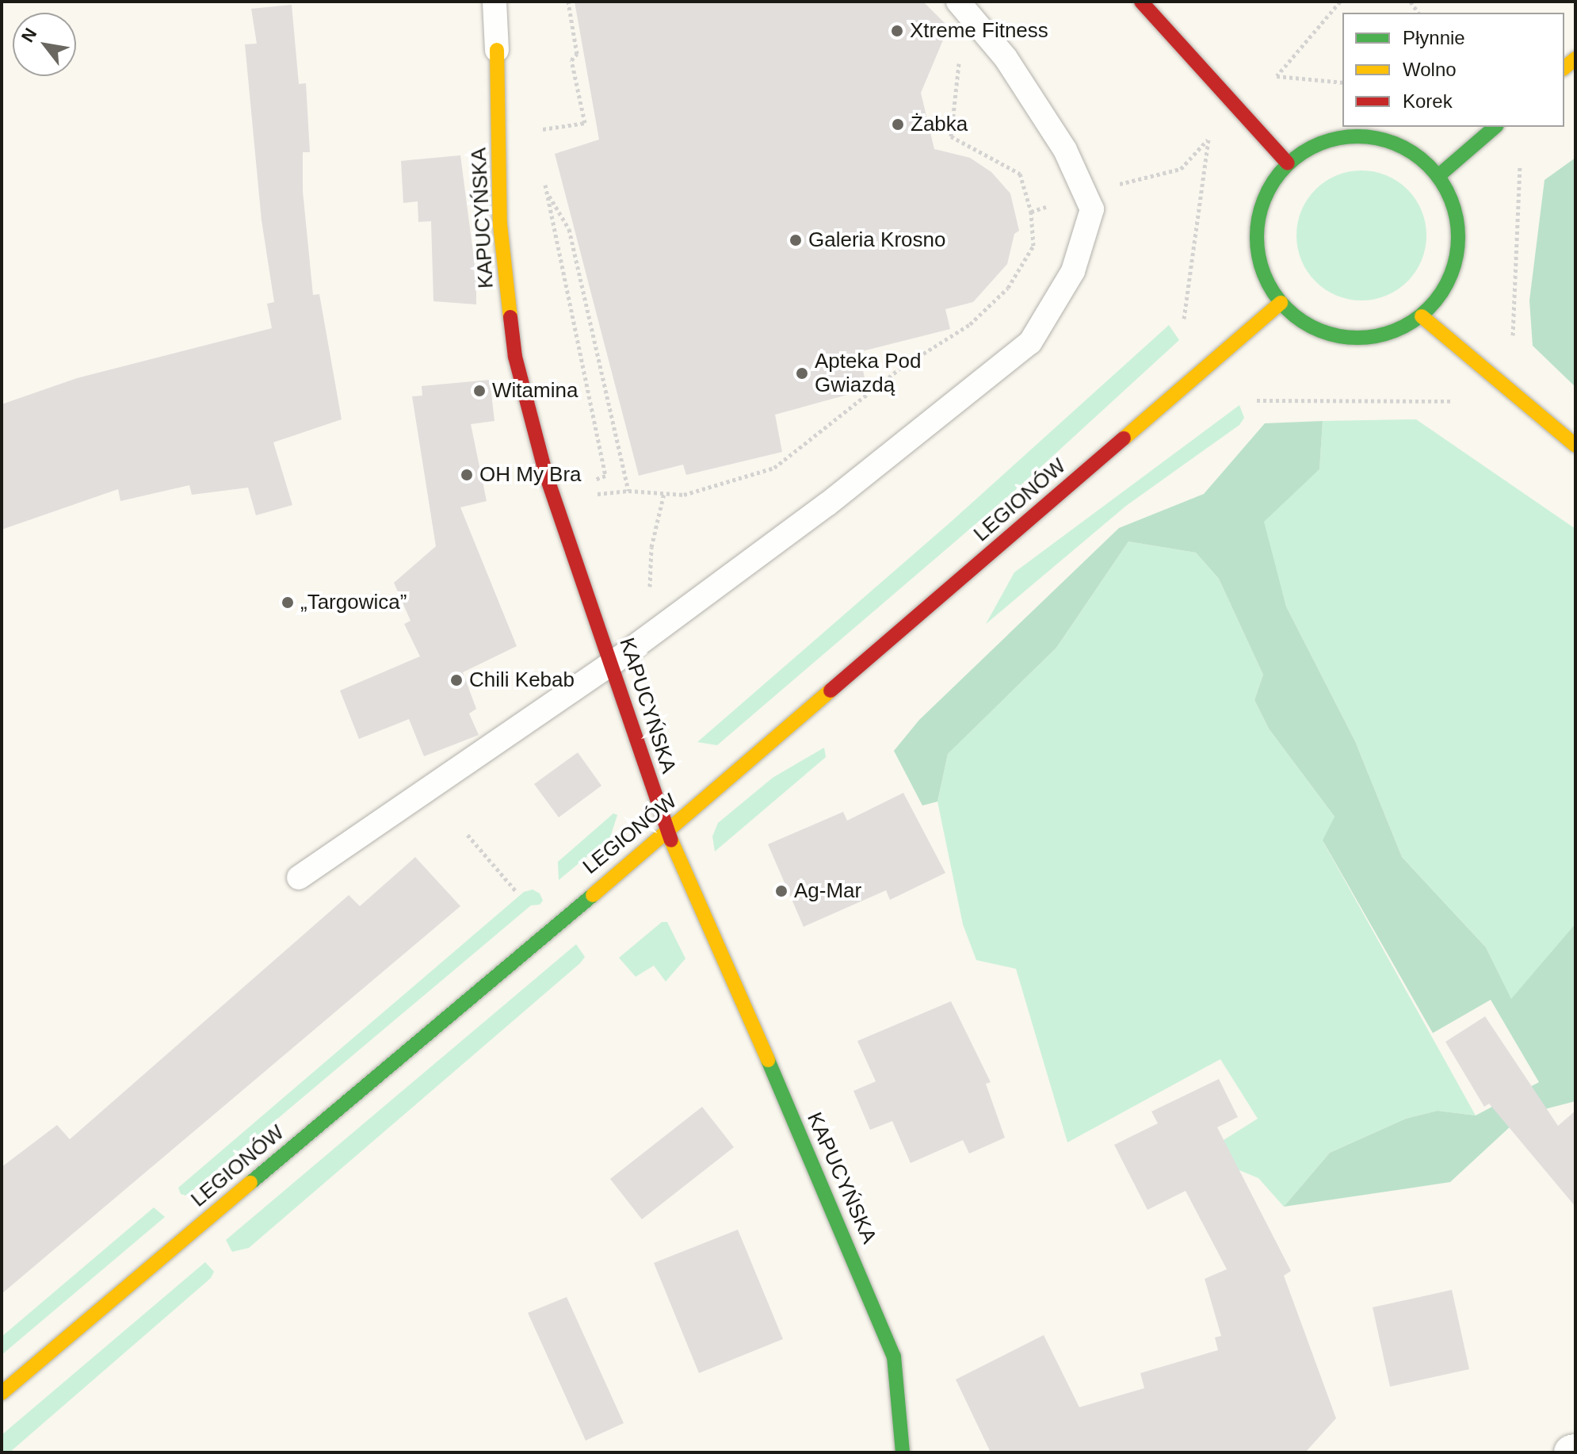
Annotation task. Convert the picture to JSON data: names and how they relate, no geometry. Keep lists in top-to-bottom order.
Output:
{
  "streets": {
    "main road": ["KAPUCYŃSKA", "LEGIONÓW"]
  },
  "crossings": [
    ["KAPUCYŃSKA", "LEGIONÓW"]
  ],
  "places": [
    "Xtreme Fitness",
    "Żabka",
    "Galeria Krosno",
    "Apteka Pod Gwiazdą",
    "Witamina",
    "OH My Bra",
    "„Targowica”",
    "Chili Kebab",
    "Ag-Mar"
  ],
  "legend": ["Płynnie", "Wolno", "Korek"],
  "north": "top left"
}
